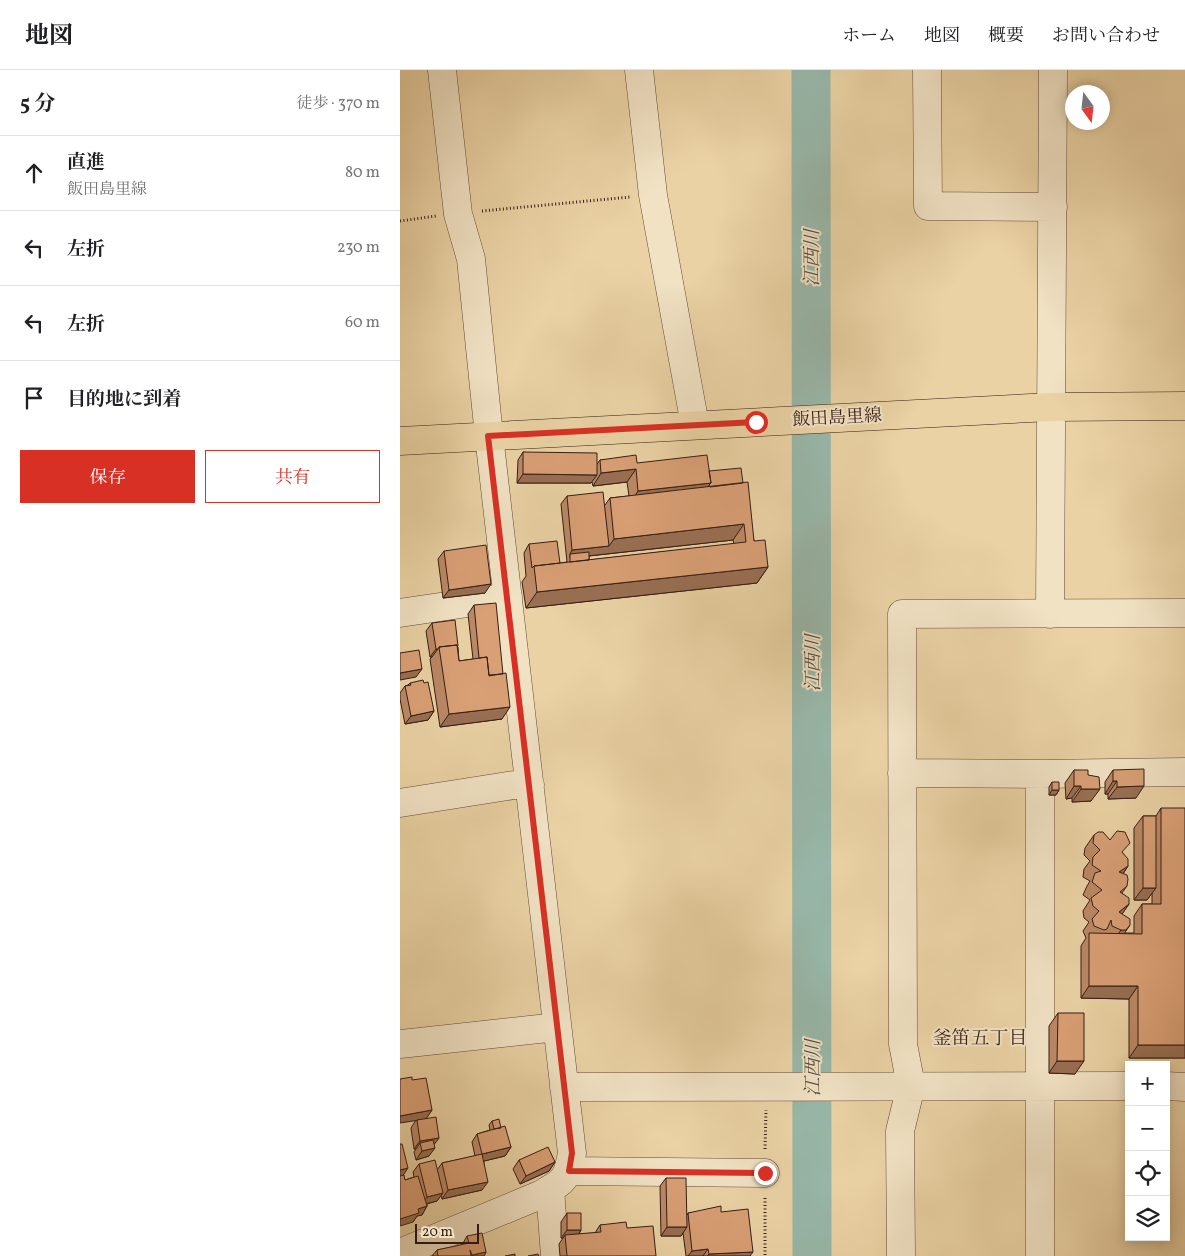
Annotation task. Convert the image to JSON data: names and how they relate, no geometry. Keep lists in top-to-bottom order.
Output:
{
  "streets": {
    "main road": ["飯田島里線"]
  },
  "districts": ["釜笛五丁目"],
  "water": ["江西川"],
  "scale_bar": "20 m",
  "north": "bottom",
  "page": {
    "header": "地図",
    "nav": [
      "ホーム",
      "地図",
      "概要",
      "お問い合わせ"
    ],
    "heading": ["5 分", "徒歩 · 370 m"],
    "list": [
      ["直進", "飯田島里線", "80 m"],
      ["左折", "230 m"],
      ["左折", "60 m"],
      "目的地に到着"
    ],
    "buttons": ["保存", "共有"],
    "map_buttons": ["+", "−"],
    "scale": "20 m"
  }
}
